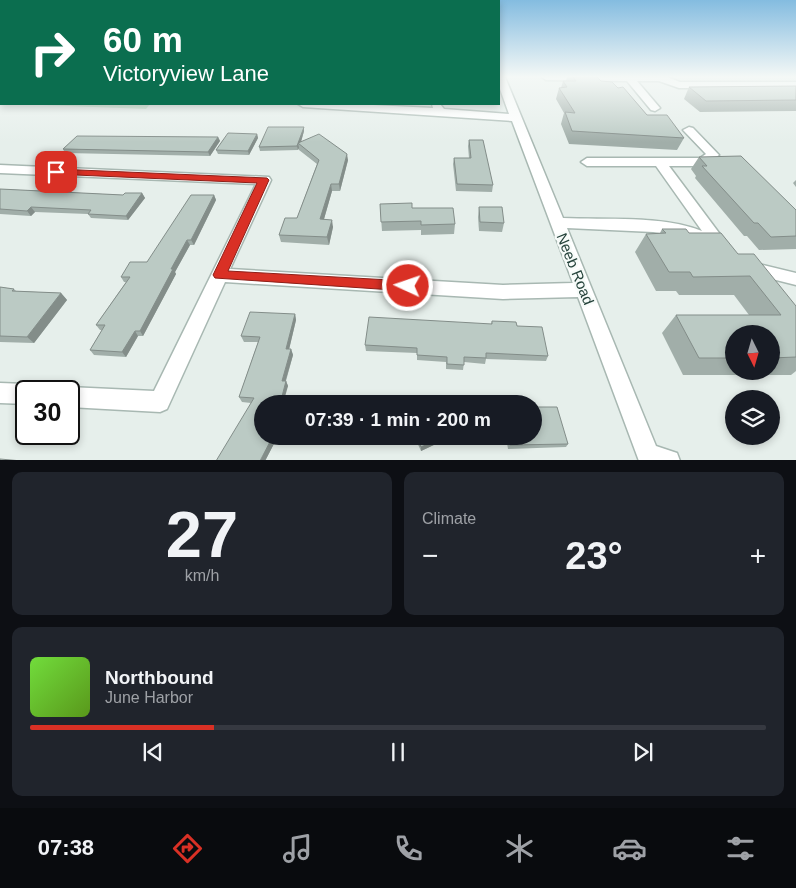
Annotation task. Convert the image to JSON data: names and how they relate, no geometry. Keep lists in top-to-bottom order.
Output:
{
  "streets": {
    "street": ["Neeb Road"]
  },
  "north": "bottom",
  "page": {
    "turn": ["60 m", "Victoryview Lane"],
    "limit": "30",
    "trip": "07:39 · 1 min · 200 m",
    "tile": [
      ["27", "km/h"],
      "Climate"
    ],
    "heat": ["−", "23°", "+"],
    "song": ["Northbound", "June Harbor"],
    "tabs": "07:38"
  }
}
